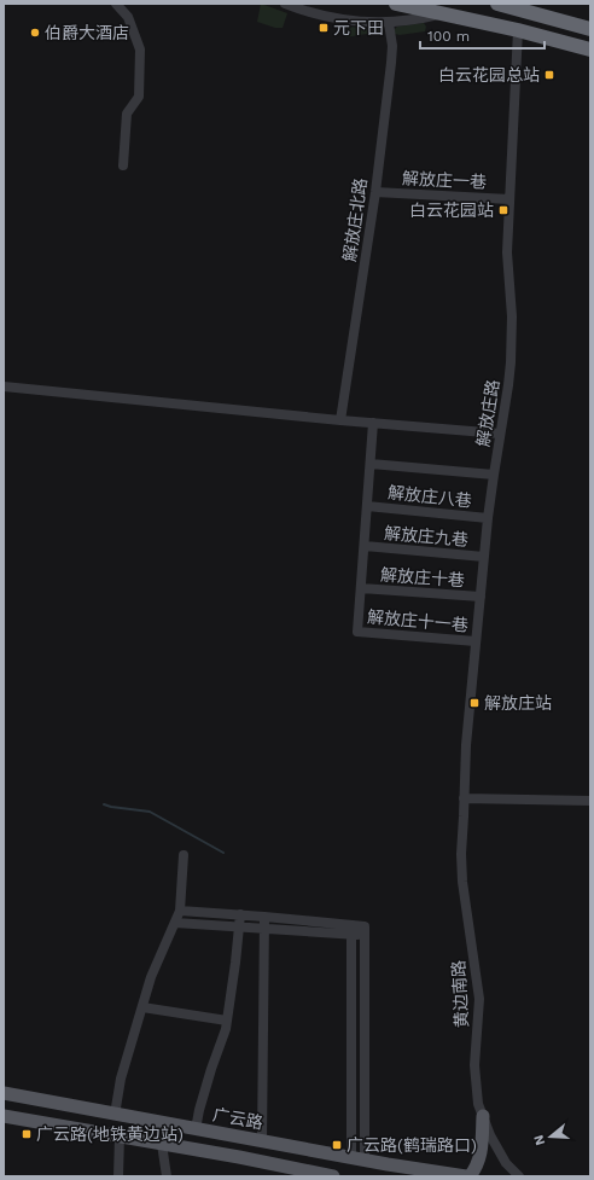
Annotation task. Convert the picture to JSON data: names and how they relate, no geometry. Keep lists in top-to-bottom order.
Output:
{
  "streets": {
    "main road": ["广云路"],
    "street": [
      "解放庄一巷",
      "解放庄北路",
      "解放庄路",
      "解放庄八巷",
      "解放庄九巷",
      "解放庄十巷",
      "解放庄十一巷",
      "黄边南路"
    ]
  },
  "crossings": [
    ["解放庄一巷", "解放庄北路"],
    ["解放庄一巷", "解放庄路"],
    ["解放庄路", "解放庄八巷"],
    ["解放庄路", "解放庄九巷"],
    ["解放庄路", "解放庄十巷"],
    ["解放庄路", "解放庄十一巷"],
    ["解放庄路", "黄边南路"],
    ["解放庄十巷", "解放庄十一巷"]
  ],
  "places": {
    "transit": [
      "元下田",
      "白云花园总站",
      "白云花园站",
      "解放庄站",
      "广云路(地铁黄边站)",
      "广云路(鹤瑞路口)"
    ],
    "other": ["伯爵大酒店"]
  },
  "scale_bar": "100 m",
  "north": "left"
}
